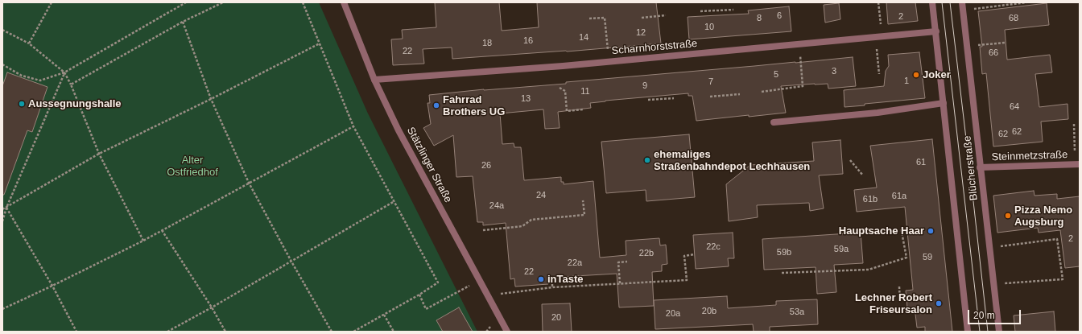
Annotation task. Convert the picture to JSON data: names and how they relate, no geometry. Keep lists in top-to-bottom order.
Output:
{
  "streets": {
    "street": [
      "Scharnhorststraße",
      "Steinmetzstraße",
      "Stätzlinger Straße",
      "Blücherstraße"
    ]
  },
  "crossings": [
    ["Scharnhorststraße", "Stätzlinger Straße"],
    ["Scharnhorststraße", "Blücherstraße"],
    ["Steinmetzstraße", "Blücherstraße"]
  ],
  "parks": ["Alter Ostfriedhof"],
  "places": [
    "Joker",
    "Aussegnungshalle",
    "Fahrrad Brothers UG",
    "ehemaliges Straßenbahndepot Lechhausen",
    "Pizza Nemo Augsburg",
    "Hauptsache Haar",
    "inTaste",
    "Lechner Robert Friseursalon"
  ],
  "house_numbers": [
    "6",
    "2",
    "8",
    "68",
    "10",
    "12",
    "14",
    "16",
    "18",
    "22",
    "66",
    "3",
    "5",
    "1",
    "7",
    "9",
    "11",
    "13",
    "64",
    "62",
    "62",
    "61",
    "26",
    "24",
    "61a",
    "61b",
    "24a",
    "2",
    "22c",
    "59a",
    "59b",
    "22b",
    "59",
    "22a",
    "22",
    "20b",
    "53a",
    "20a",
    "20"
  ],
  "scale_bar": "20 m"
}
